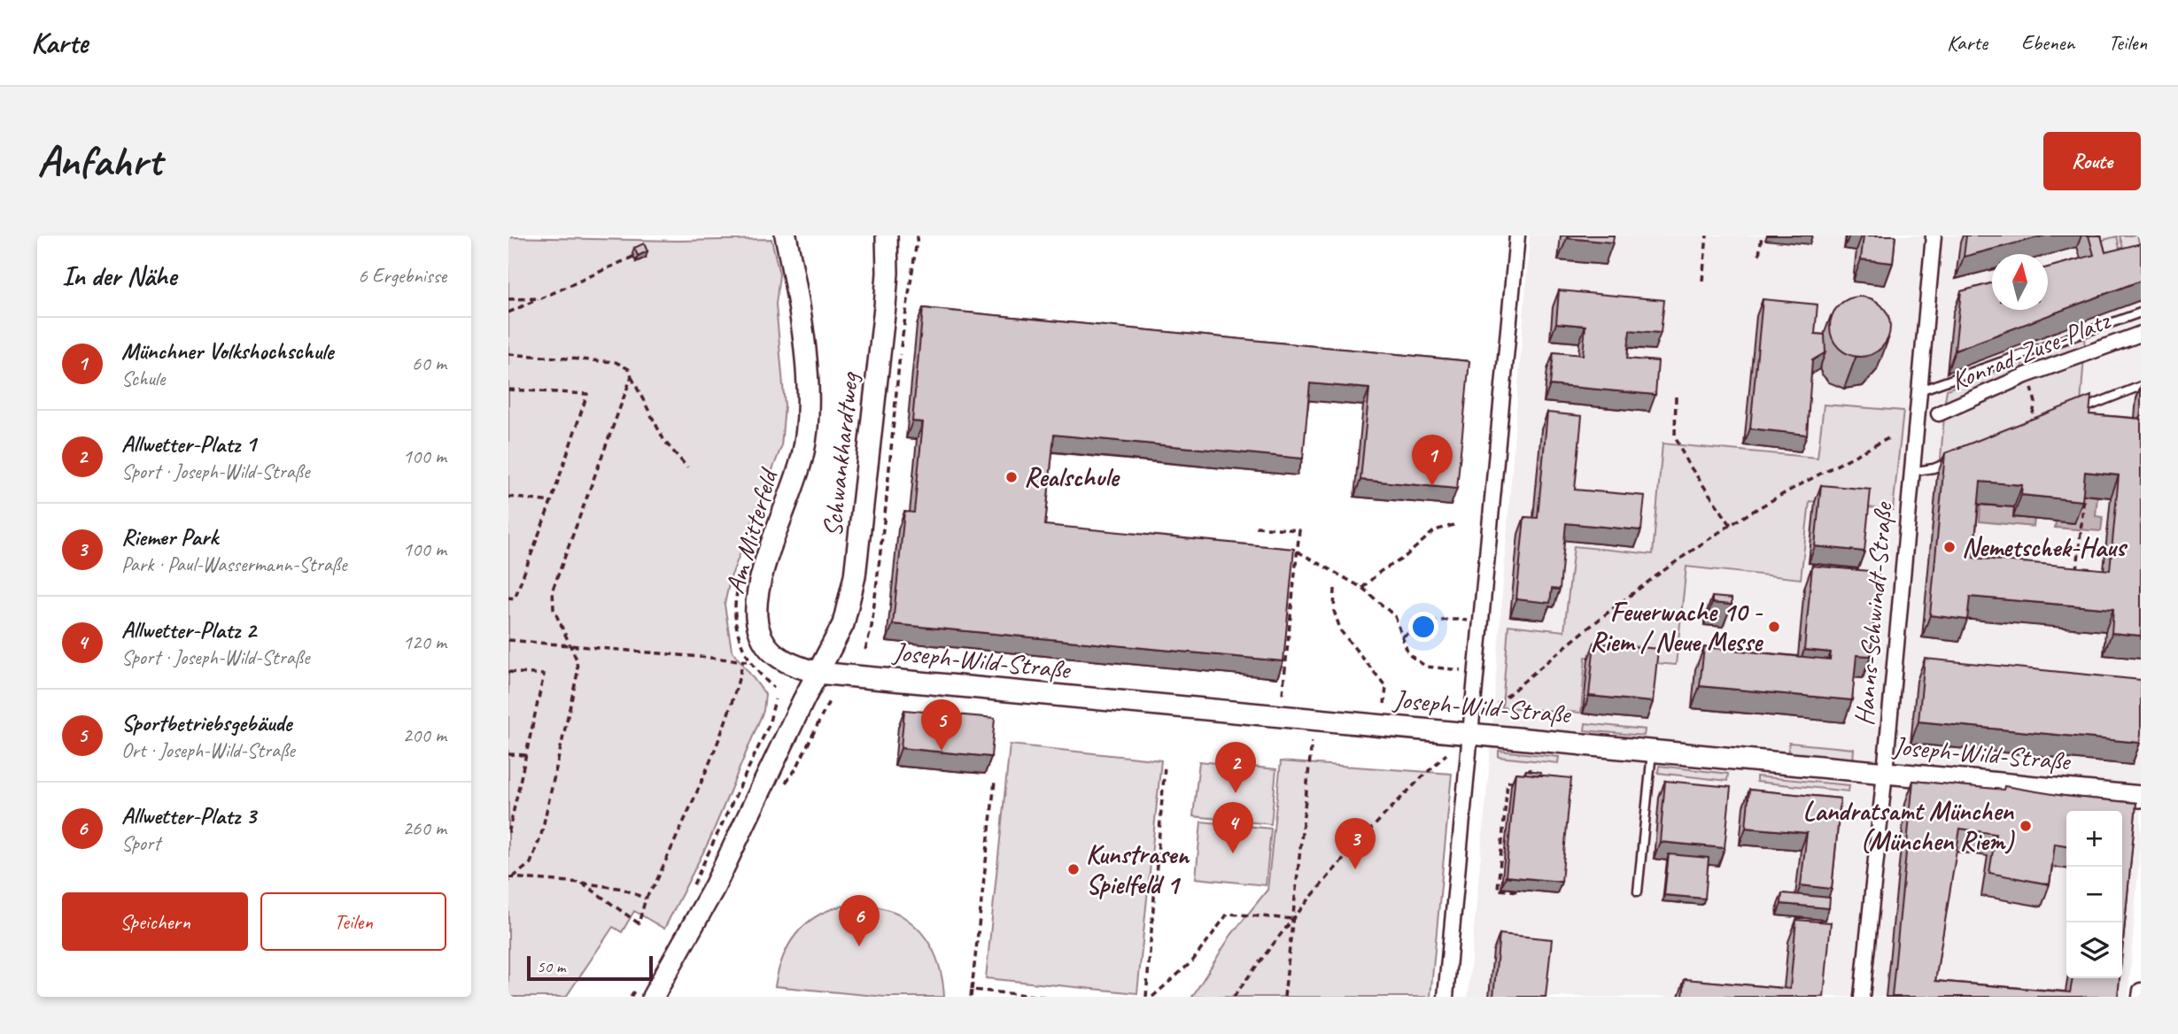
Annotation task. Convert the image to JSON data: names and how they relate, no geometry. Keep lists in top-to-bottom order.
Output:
{
  "streets": {
    "street": [
      "Konrad-Zuse-Platz",
      "Schwankhardtweg",
      "Am Mitterfeld",
      "Hanns-Schwindt-Straße",
      "Joseph-Wild-Straße"
    ]
  },
  "crossings": [
    ["Konrad-Zuse-Platz", "Hanns-Schwindt-Straße"],
    ["Schwankhardtweg", "Am Mitterfeld"],
    ["Schwankhardtweg", "Joseph-Wild-Straße"],
    ["Am Mitterfeld", "Joseph-Wild-Straße"],
    ["Hanns-Schwindt-Straße", "Joseph-Wild-Straße"]
  ],
  "places": [
    "Realschule",
    "Nemetschek-Haus",
    "Feuerwache 10 - Riem / Neue Messe",
    "Landratsamt München (München Riem)",
    "Kunstrasen Spielfeld 1"
  ],
  "scale_bar": "50 m",
  "north": "top",
  "page": {
    "header": "Karte",
    "nav": ["Karte", "Ebenen", "Teilen"],
    "buttons": [
      "Route",
      ["Speichern", "Teilen"]
    ],
    "title": "Anfahrt",
    "heading": ["In der Nähe", "6 Ergebnisse"],
    "list": [
      {
        "mark": "1",
        "name": "Münchner Volkshochschule",
        "note": "Schule",
        "value": "60 m"
      },
      {
        "mark": "2",
        "name": "Allwetter-Platz 1",
        "note": "Sport · Joseph-Wild-Straße",
        "value": "100 m"
      },
      {
        "mark": "3",
        "name": "Riemer Park",
        "note": "Park · Paul-Wassermann-Straße",
        "value": "100 m"
      },
      {
        "mark": "4",
        "name": "Allwetter-Platz 2",
        "note": "Sport · Joseph-Wild-Straße",
        "value": "120 m"
      },
      {
        "mark": "5",
        "name": "Sportbetriebsgebäude",
        "note": "Ort · Joseph-Wild-Straße",
        "value": "200 m"
      },
      {
        "mark": "6",
        "name": "Allwetter-Platz 3",
        "note": "Sport",
        "value": "260 m"
      }
    ],
    "pins": [
      "1",
      "5",
      "2",
      "4",
      "3",
      "6"
    ],
    "map_buttons": ["+", "−"],
    "scale": "50 m"
  }
}
